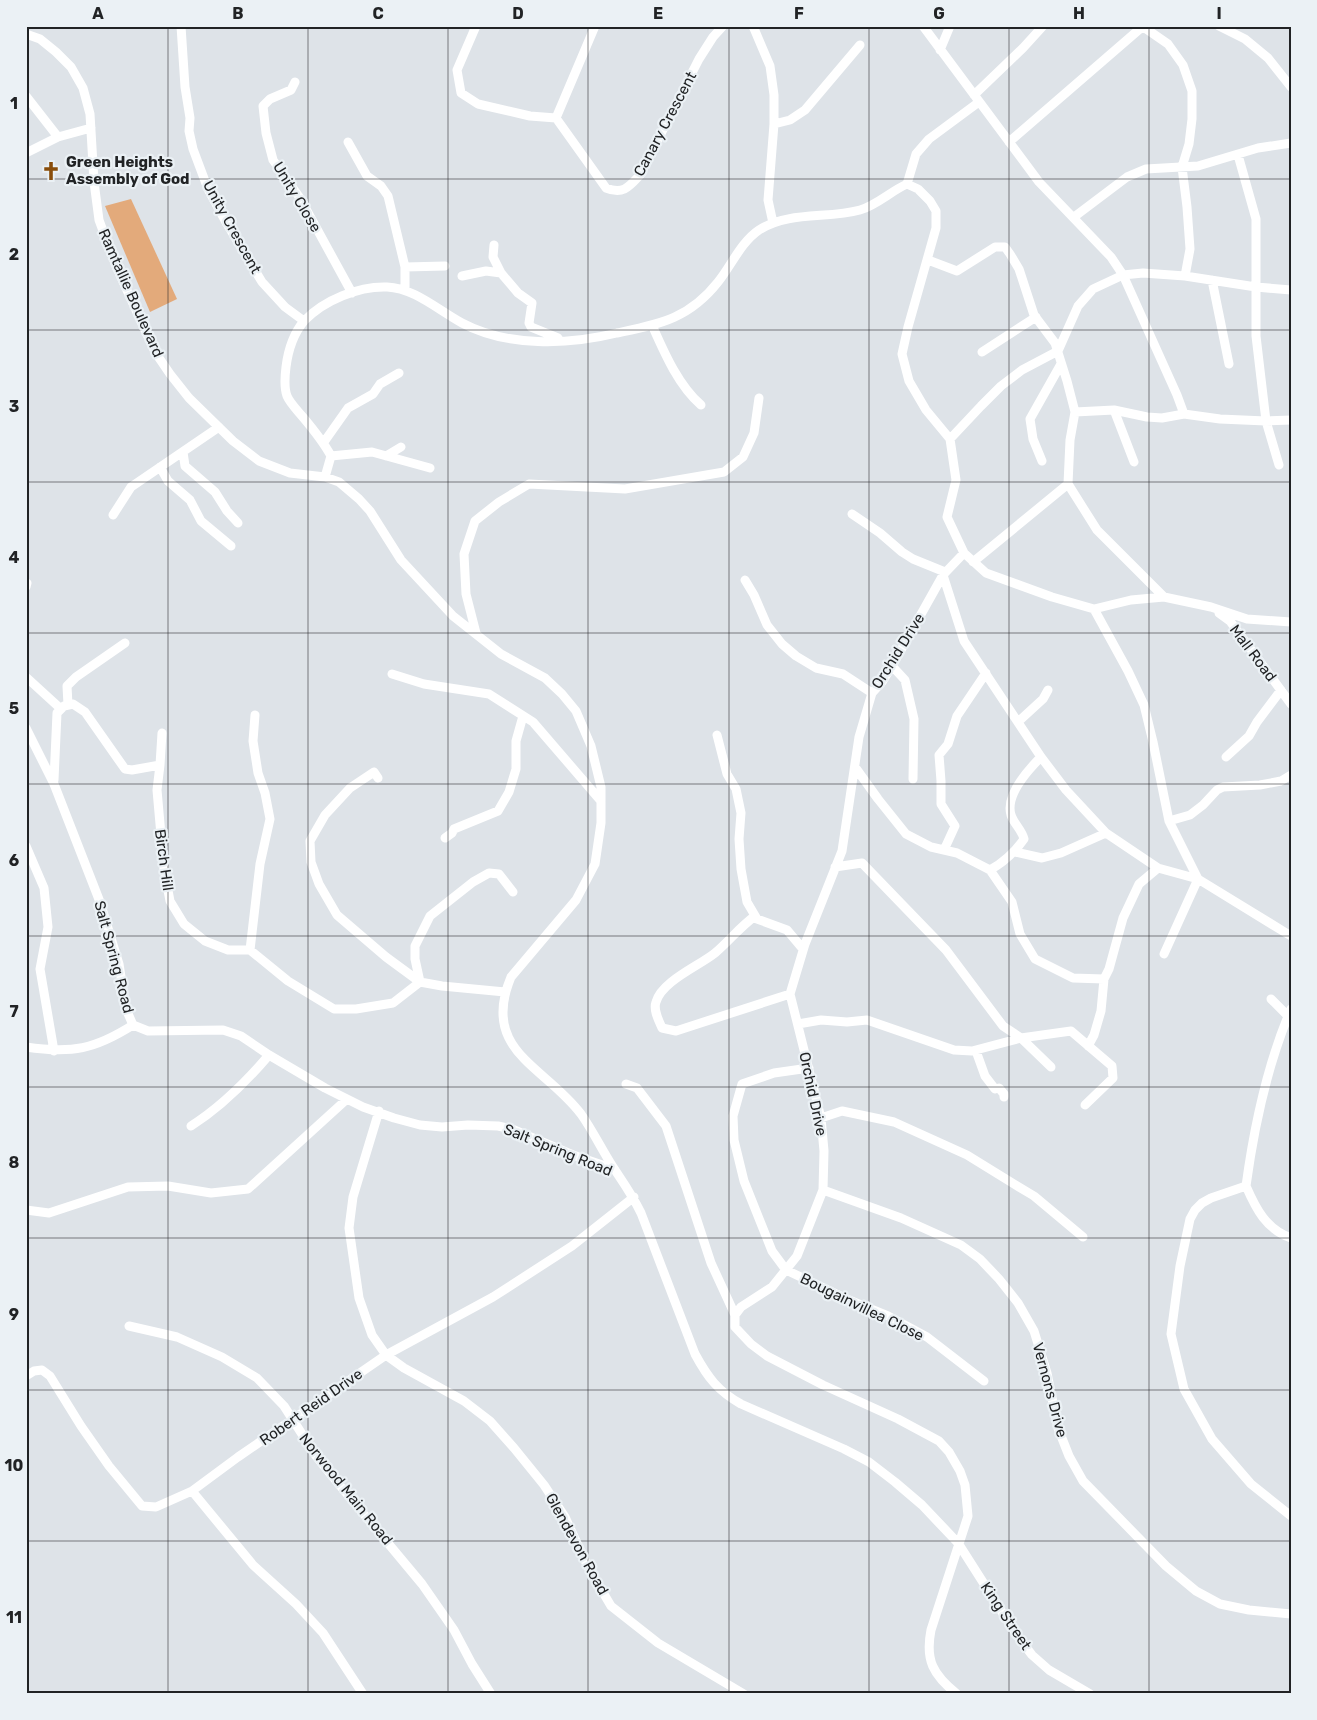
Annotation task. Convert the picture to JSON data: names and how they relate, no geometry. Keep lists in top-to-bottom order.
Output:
{
  "streets": {
    "street": [
      "Canary Crescent",
      "Unity Close",
      "Unity Crescent",
      "Ramtallie Boulevard",
      "Orchid Drive",
      "Mall Road",
      "Birch Hill",
      "Salt Spring Road",
      "Bougainvillea Close",
      "Vernons Drive",
      "Robert Reid Drive",
      "Norwood Main Road",
      "Glendevon Road",
      "King Street"
    ]
  },
  "crossings": [
    ["Ramtallie Boulevard", "Salt Spring Road"],
    ["Orchid Drive", "Bougainvillea Close"],
    ["Orchid Drive", "Vernons Drive"],
    ["Salt Spring Road", "Robert Reid Drive"],
    ["Salt Spring Road", "Glendevon Road"],
    ["Salt Spring Road", "King Street"],
    ["Robert Reid Drive", "Norwood Main Road"],
    ["Robert Reid Drive", "Glendevon Road"]
  ],
  "places": {
    "church": ["Green Heights Assembly of God"]
  },
  "grid": {
    "columns": [
      "A",
      "B",
      "C",
      "D",
      "E",
      "F",
      "G",
      "H",
      "I"
    ],
    "rows": [
      "1",
      "2",
      "3",
      "4",
      "5",
      "6",
      "7",
      "8",
      "9",
      "10",
      "11"
    ]
  }
}
